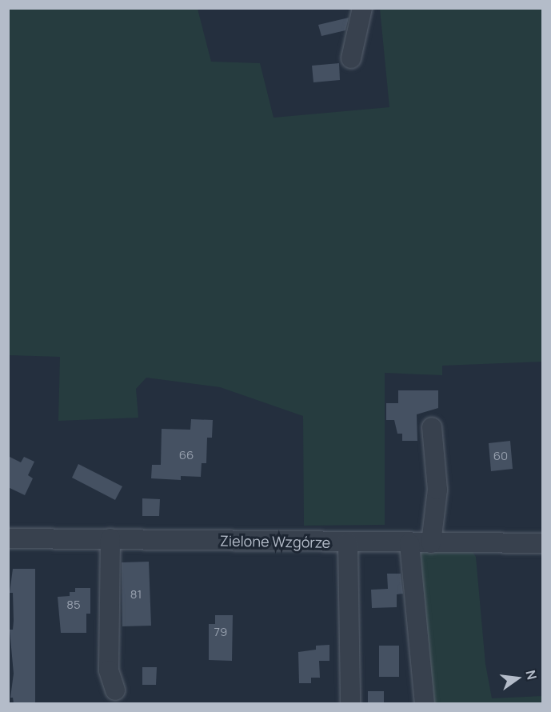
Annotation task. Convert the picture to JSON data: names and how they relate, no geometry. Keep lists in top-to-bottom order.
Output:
{
  "streets": {
    "street": ["Zielone Wzgórze"]
  },
  "house_numbers": [
    "66",
    "60",
    "81",
    "85",
    "79"
  ],
  "north": "right"
}
